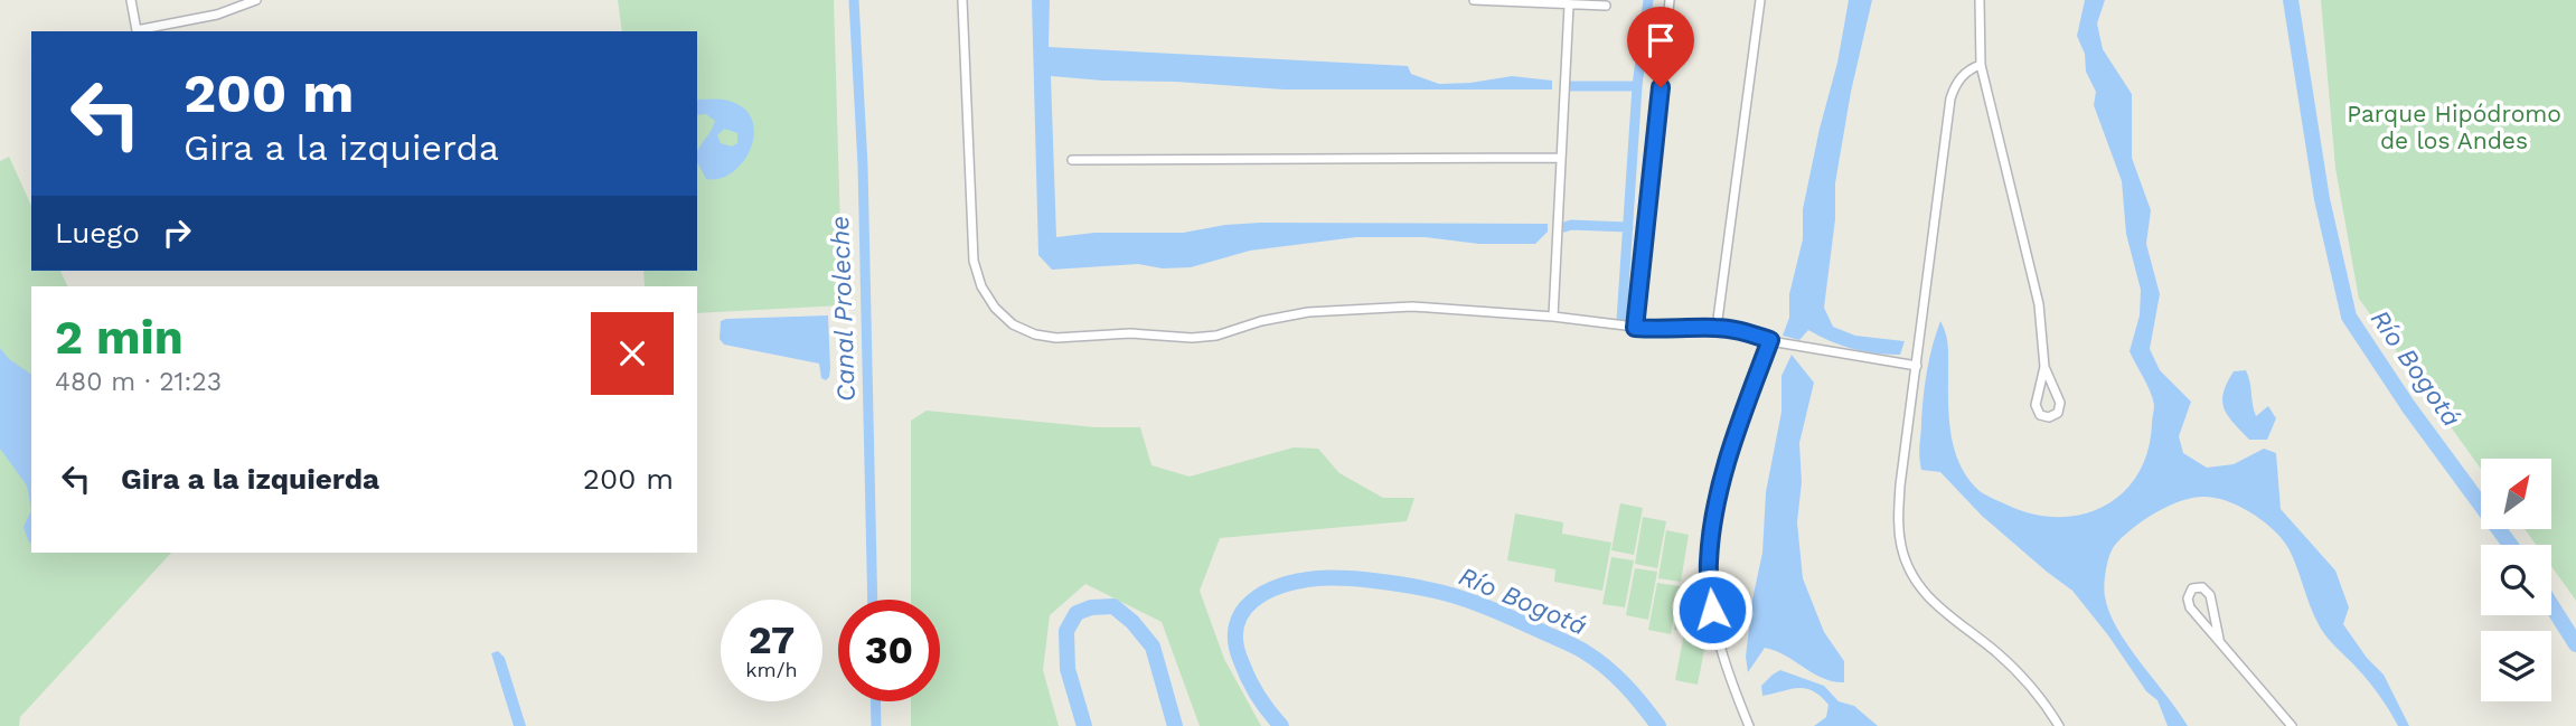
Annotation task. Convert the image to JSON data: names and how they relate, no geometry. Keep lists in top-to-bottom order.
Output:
{
  "water": ["Canal Proleche", "Río Bogotá"],
  "parks": ["Parque Hipódromo de los Andes"],
  "north": "top right",
  "page": {
    "turn": ["200 m", "Gira a la izquierda"],
    "then": "Luego",
    "heading": ["2 min", "480 m · 21:23"],
    "list": [
      {
        "name": "Gira a la izquierda",
        "value": "200 m"
      }
    ],
    "speed": "27 km/h",
    "limit": "30"
  }
}
